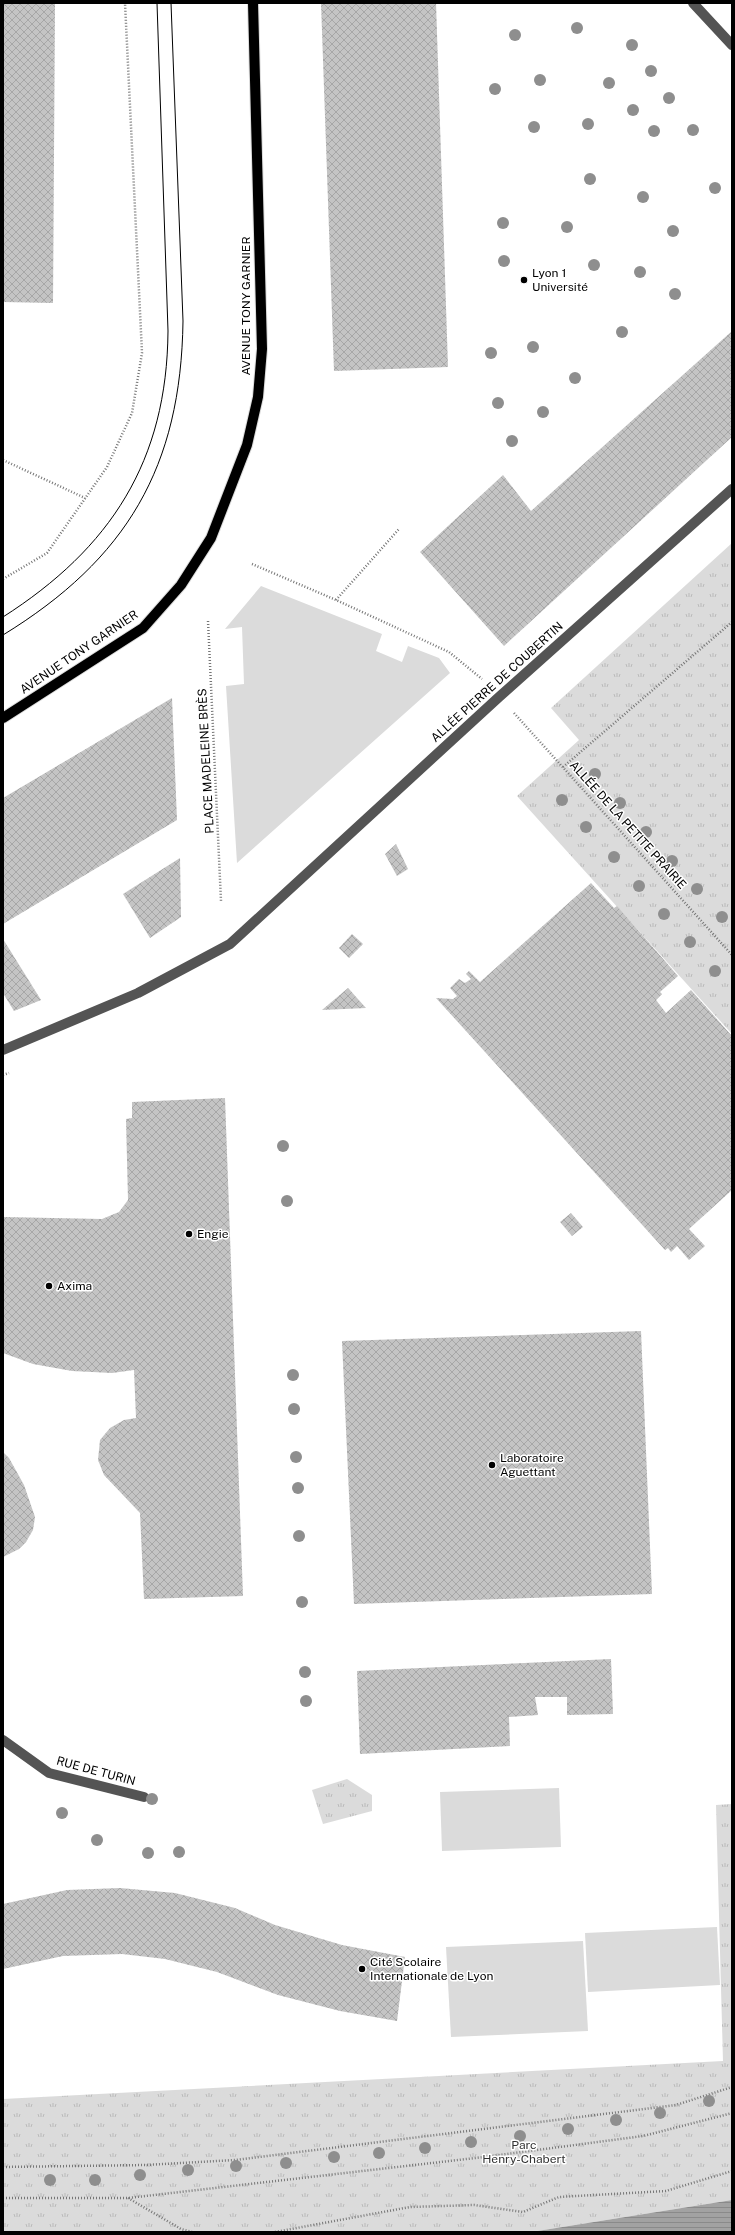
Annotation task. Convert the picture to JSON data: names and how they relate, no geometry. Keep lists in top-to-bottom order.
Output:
{
  "streets": {
    "main road": ["AVENUE TONY GARNIER"],
    "street": ["ALLÉE PIERRE DE COUBERTIN", "RUE DE TURIN"],
    "path": ["PLACE MADELEINE BRÈS", "ALLÉE DE LA PETITE PRAIRIE"]
  },
  "parks": ["Parc Henry-Chabert"],
  "places": [
    "Lyon 1 Université",
    "Engie",
    "Axima",
    "Laboratoire Aguettant",
    "Cité Scolaire Internationale de Lyon"
  ]
}
